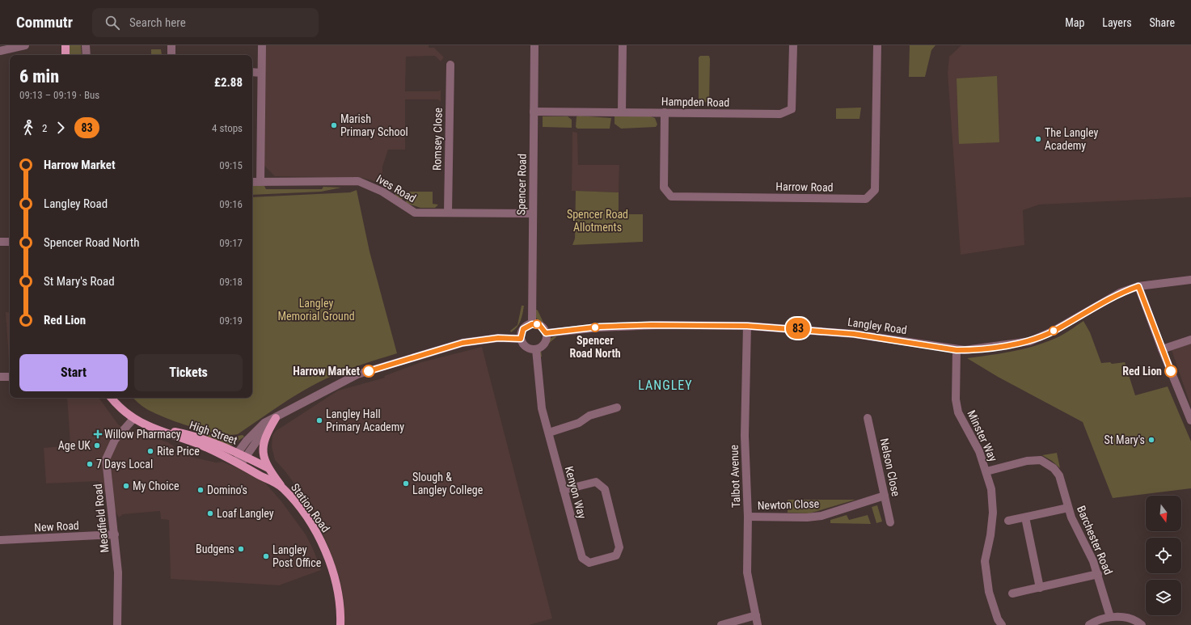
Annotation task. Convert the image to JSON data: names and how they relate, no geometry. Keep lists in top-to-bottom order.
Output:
{
  "streets": {
    "main road": ["High Street", "Station Road"],
    "street": [
      "Hampden Road",
      "Romsey Close",
      "Spencer Road",
      "Harrow Road",
      "Ives Road",
      "Langley Road",
      "Minster Way",
      "Nelson Close",
      "Talbot Avenue",
      "Kenyon Way",
      "Newton Close",
      "Meadfield Road",
      "New Road",
      "Barchester Road"
    ]
  },
  "crossings": [
    ["Hampden Road", "Spencer Road"],
    ["Hampden Road", "Harrow Road"],
    ["Romsey Close", "Ives Road"],
    ["Spencer Road", "Ives Road"],
    ["Spencer Road", "Langley Road"],
    ["Spencer Road", "Kenyon Way"],
    ["Langley Road", "Minster Way"],
    ["Langley Road", "Talbot Avenue"],
    ["Langley Road", "Kenyon Way"],
    ["High Street", "Station Road"],
    ["High Street", "Meadfield Road"],
    ["Minster Way", "Barchester Road"],
    ["Nelson Close", "Newton Close"],
    ["Talbot Avenue", "Newton Close"],
    ["Meadfield Road", "New Road"]
  ],
  "districts": ["LANGLEY"],
  "parks": ["Spencer Road Allotments", "Langley Memorial Ground"],
  "places": {
    "other": [
      "Marish Primary School",
      "The Langley Academy",
      "Spencer Road North",
      "Harrow Market",
      "Red Lion",
      "Langley Hall Primary Academy",
      "St Mary's",
      "Age UK",
      "Rite Price",
      "7 Days Local",
      "Slough & Langley College",
      "My Choice",
      "Domino's",
      "Loaf Langley",
      "Budgens",
      "Langley Post Office"
    ],
    "health": ["Willow Pharmacy"]
  },
  "lines": ["bus line 83"],
  "north": "bottom",
  "page": {
    "header": "Commutr",
    "search": "Search here",
    "nav": ["Map", "Layers", "Share"],
    "on_map": "83",
    "heading": ["6 min", "09:13 – 09:19 · Bus", "£2.88"],
    "legs": ["2", "83", "4 stops"],
    "list": [
      {
        "name": "Harrow Market",
        "value": "09:15"
      },
      {
        "name": "Langley Road",
        "value": "09:16"
      },
      {
        "name": "Spencer Road North",
        "value": "09:17"
      },
      {
        "name": "St Mary's Road",
        "value": "09:18"
      },
      {
        "name": "Red Lion",
        "value": "09:19"
      }
    ],
    "buttons": ["Start", "Tickets"]
  }
}
